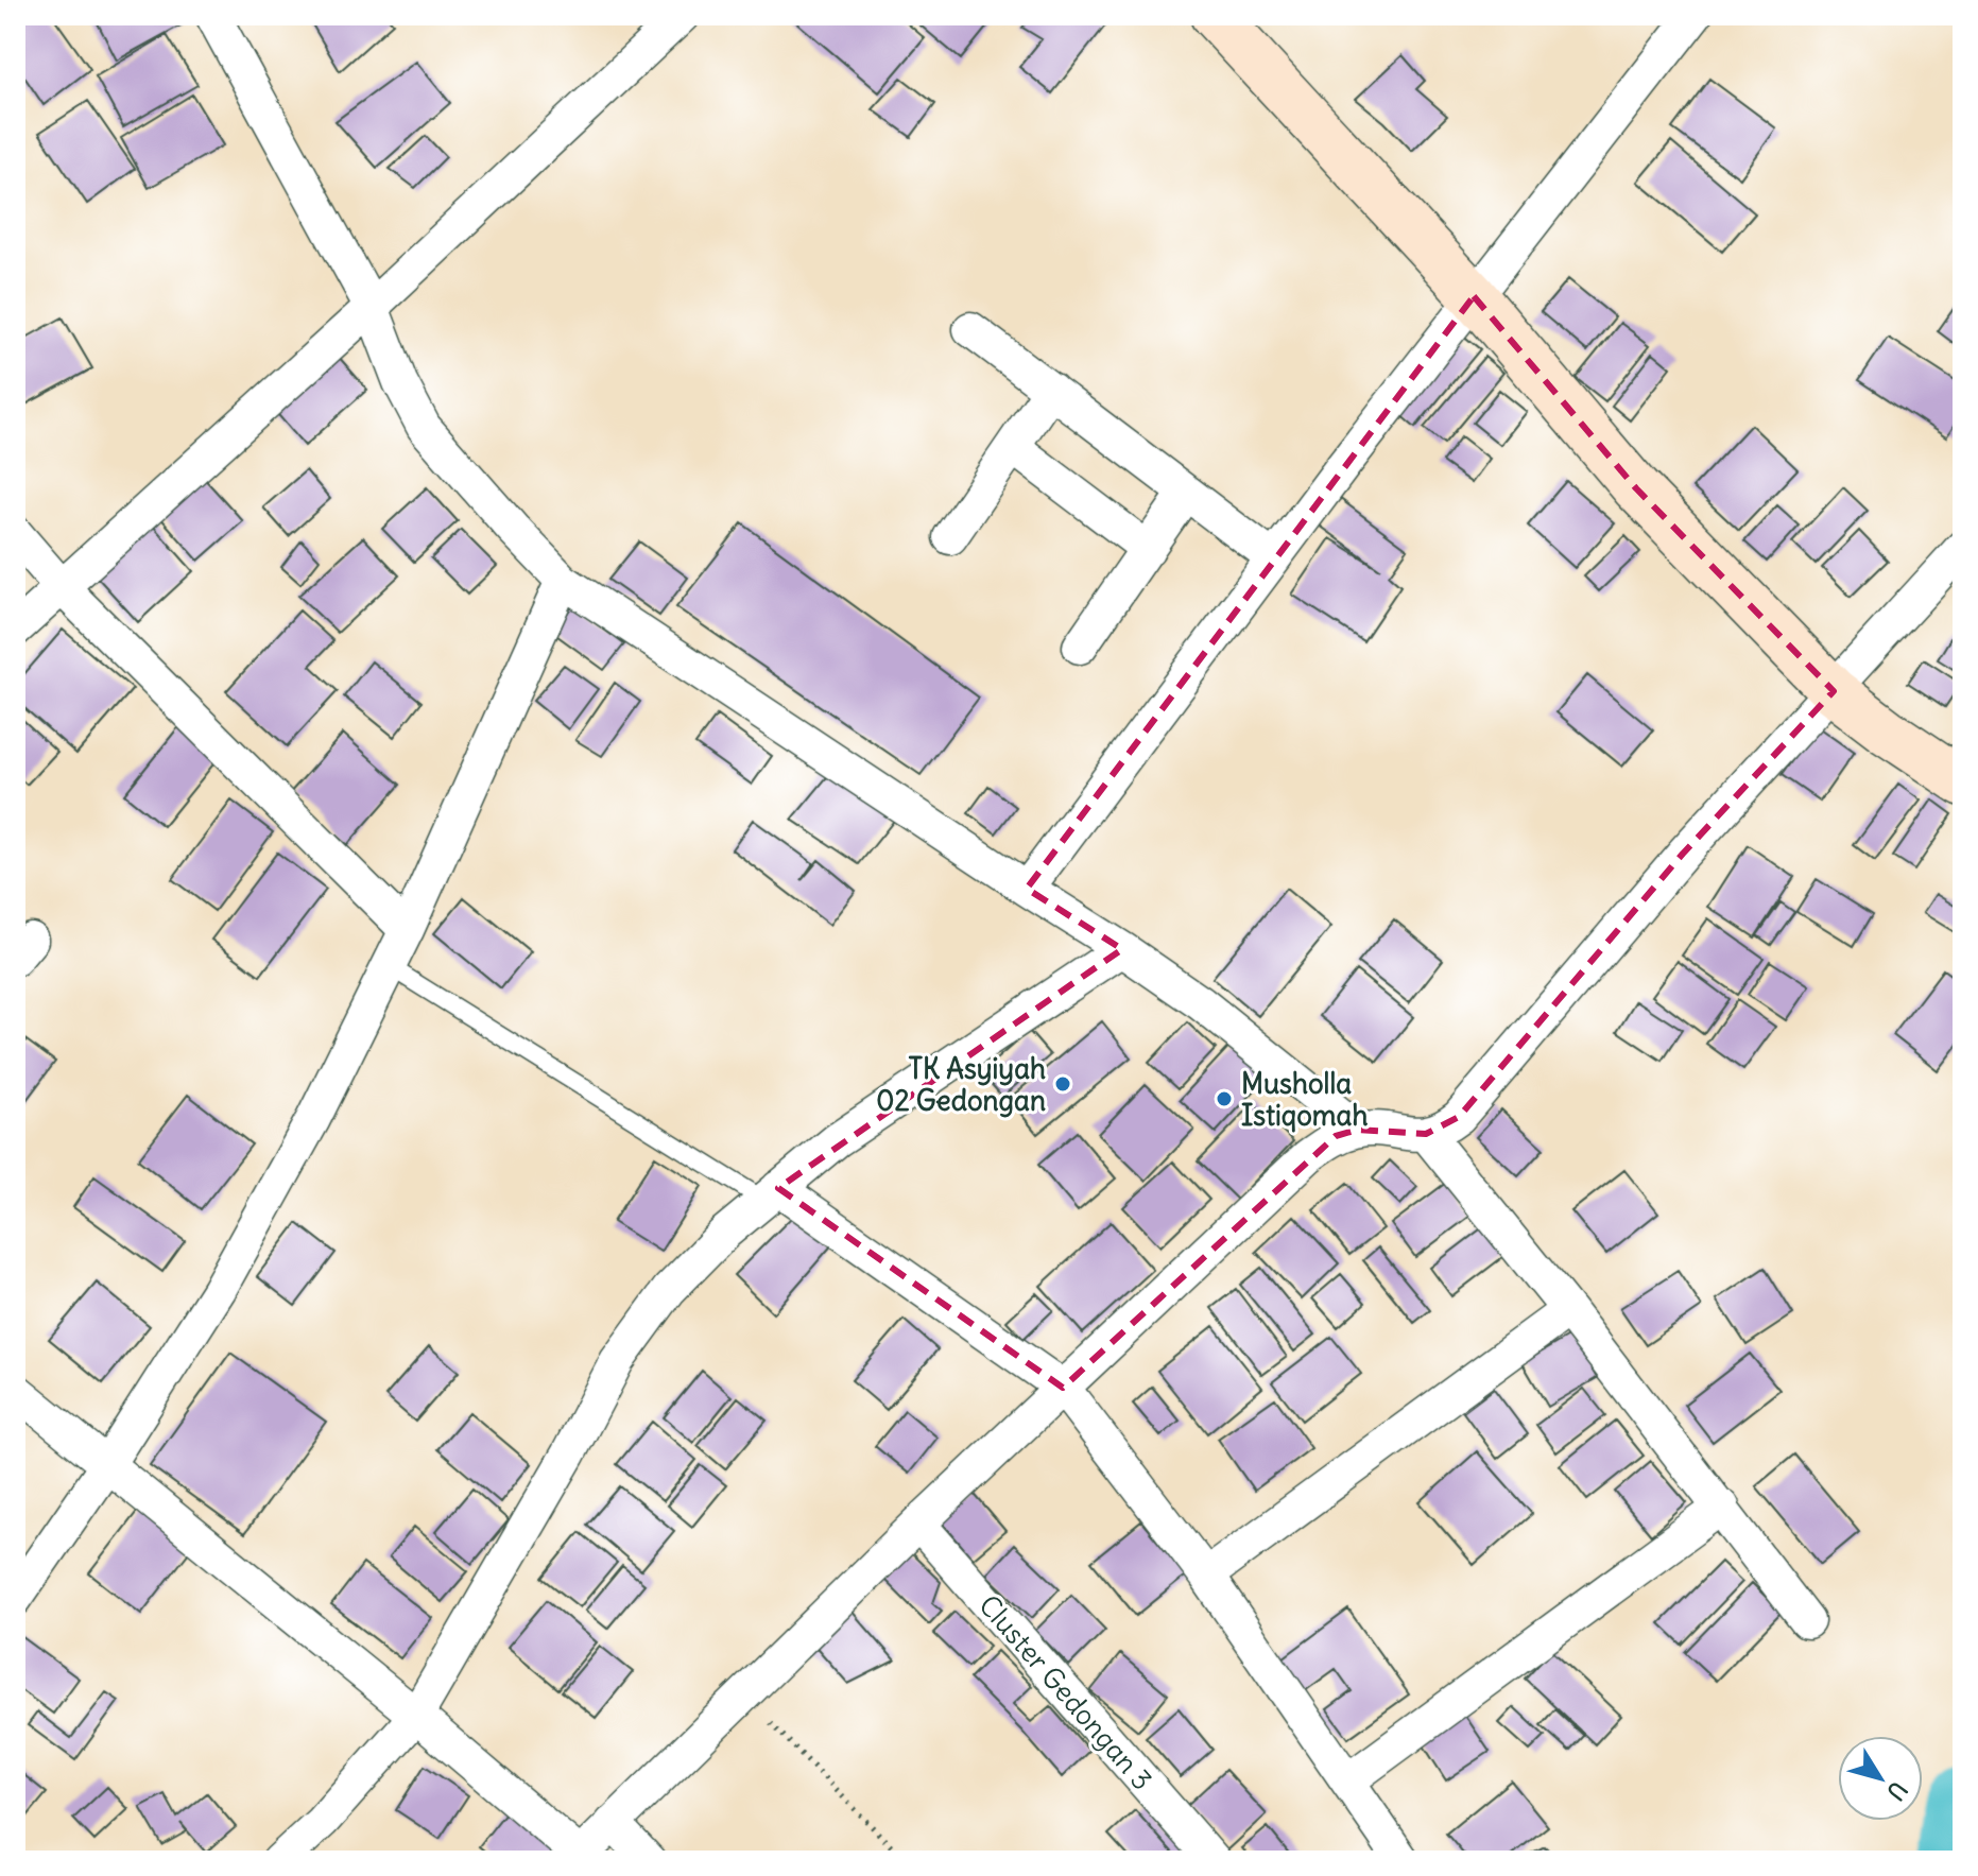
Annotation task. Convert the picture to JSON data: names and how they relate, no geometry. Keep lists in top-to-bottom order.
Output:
{
  "streets": {
    "street": ["Cluster Gedongan 3"]
  },
  "places": ["TK Asyiyah 02 Gedongan", "Musholla Istiqomah"],
  "north": "bottom right"
}
